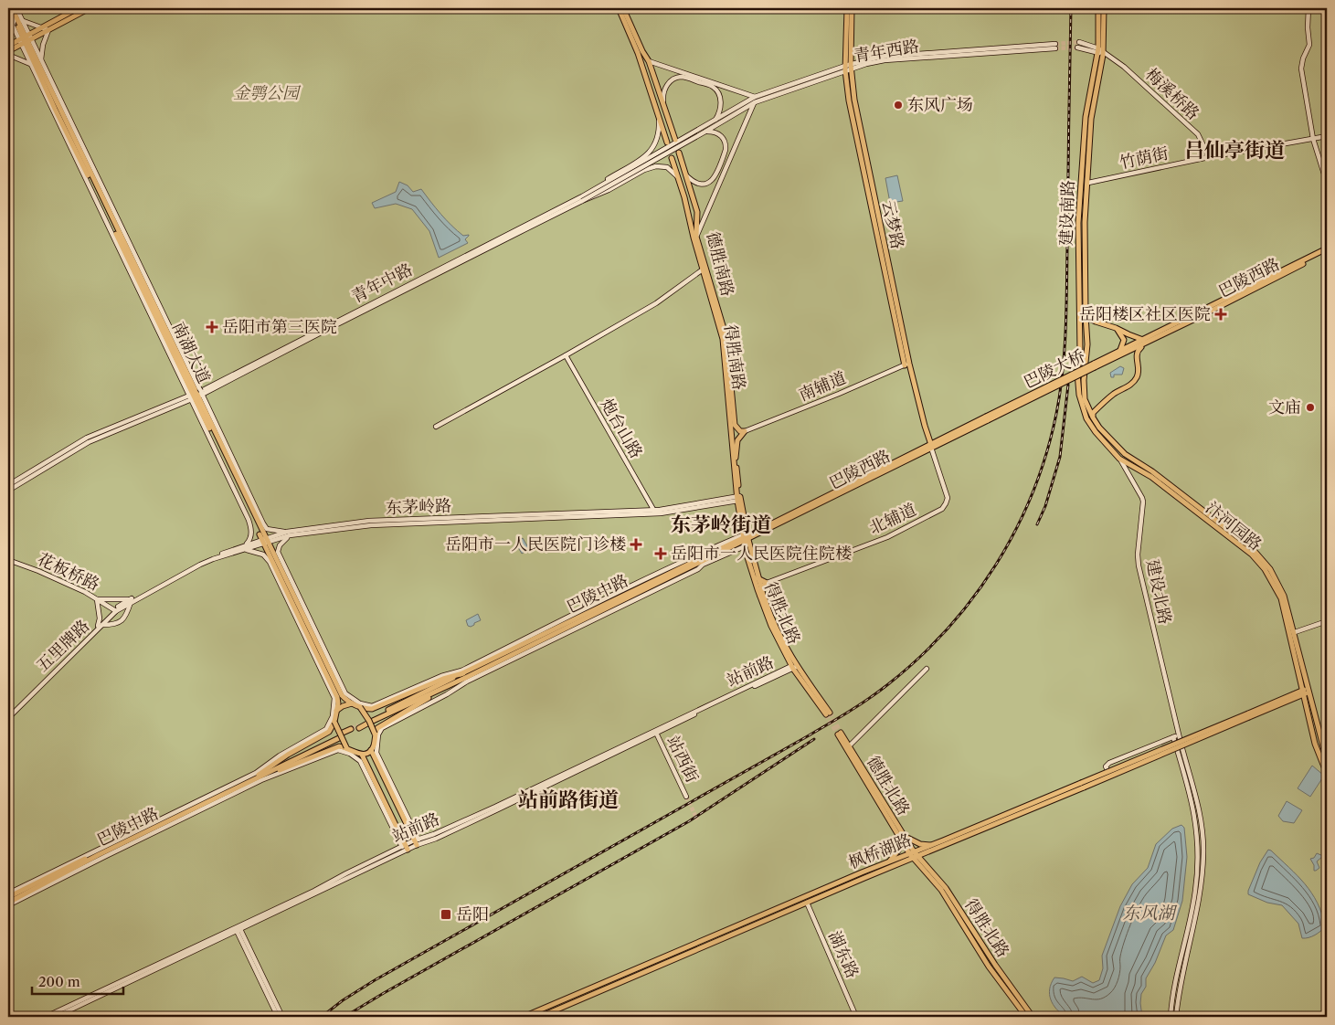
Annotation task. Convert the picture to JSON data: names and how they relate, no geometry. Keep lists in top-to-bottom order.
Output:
{
  "streets": {
    "main road": [
      "青年西路",
      "梅溪桥路",
      "竹荫街",
      "建设南路",
      "德胜南路",
      "巴陵西路",
      "青年中路",
      "南湖大道",
      "得胜南路",
      "巴陵大桥",
      "南辅道",
      "炮台山路",
      "东茅岭路",
      "北辅道",
      "汴河园路",
      "花板桥路",
      "建设北路",
      "巴陵中路",
      "得胜北路",
      "五里牌路",
      "站前路",
      "站西街",
      "德胜北路",
      "枫桥湖路",
      "湖东路"
    ]
  },
  "crossings": [
    ["青年西路", "青年中路"],
    ["梅溪桥路", "竹荫街"],
    ["梅溪桥路", "建设南路"],
    ["竹荫街", "建设南路"],
    ["建设南路", "汴河园路"],
    ["德胜南路", "得胜南路"],
    ["德胜南路", "南辅道"],
    ["巴陵西路", "得胜南路"],
    ["巴陵西路", "巴陵大桥"],
    ["巴陵西路", "北辅道"],
    ["巴陵西路", "巴陵中路"],
    ["巴陵西路", "得胜北路"],
    ["青年中路", "南湖大道"],
    ["南湖大道", "东茅岭路"],
    ["南湖大道", "巴陵中路"],
    ["得胜南路", "南辅道"],
    ["得胜南路", "东茅岭路"],
    ["得胜南路", "巴陵中路"],
    ["得胜南路", "得胜北路"],
    ["炮台山路", "东茅岭路"],
    ["东茅岭路", "花板桥路"],
    ["东茅岭路", "五里牌路"],
    ["汴河园路", "建设北路"],
    ["花板桥路", "五里牌路"],
    ["巴陵中路", "得胜北路"],
    ["得胜北路", "站前路"],
    ["得胜北路", "德胜北路"],
    ["得胜北路", "枫桥湖路"],
    ["站前路", "站西街"],
    ["德胜北路", "枫桥湖路"],
    ["枫桥湖路", "湖东路"]
  ],
  "districts": ["吕仙亭街道", "东茅岭街道", "站前路街道"],
  "water": ["东风湖"],
  "parks": ["金鹗公园"],
  "places": {
    "other": ["东风广场", "文庙"],
    "health": [
      "岳阳楼区社区医院",
      "岳阳市第三医院",
      "岳阳市一人民医院门诊楼",
      "岳阳市一人民医院住院楼"
    ],
    "transit": ["岳阳"]
  },
  "scale_bar": "200 m"
}
